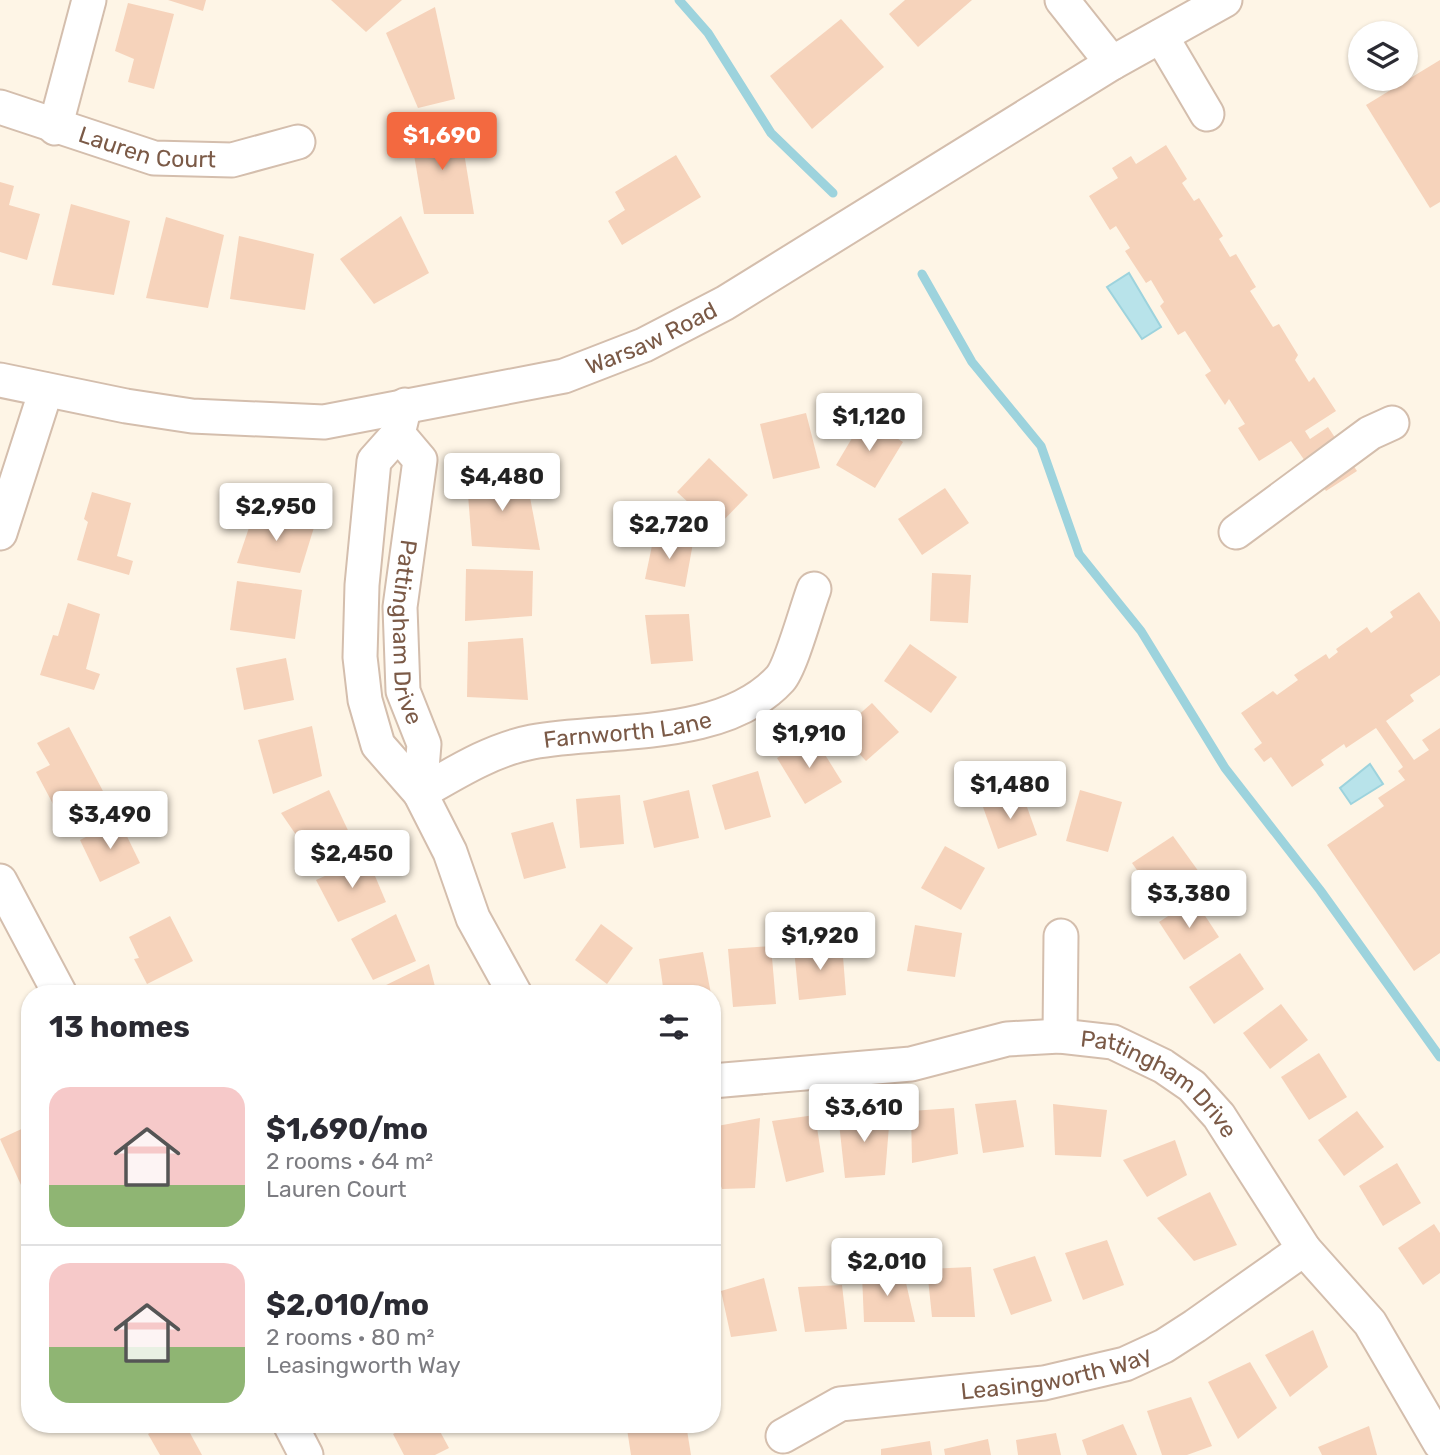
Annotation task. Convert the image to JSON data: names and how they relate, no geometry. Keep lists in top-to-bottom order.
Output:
{
  "streets": {
    "street": [
      "Lauren Court",
      "Warsaw Road",
      "Pattingham Drive",
      "Farnworth Lane",
      "Leasingworth Way"
    ]
  },
  "crossings": [
    ["Warsaw Road", "Pattingham Drive"],
    ["Pattingham Drive", "Farnworth Lane"],
    ["Pattingham Drive", "Leasingworth Way"]
  ],
  "page": {
    "price": [
      "$1,690",
      "$1,120",
      "$4,480",
      "$2,950",
      "$2,720",
      "$1,910",
      "$1,480",
      "$3,490",
      "$2,450",
      "$3,380",
      "$1,920",
      "$3,610",
      "$2,010"
    ],
    "heading": "13 homes",
    "list": [
      {
        "name": "$1,690/mo",
        "note": "2 rooms · 64 m² · Lauren Court"
      },
      {
        "name": "$2,010/mo",
        "note": "2 rooms · 80 m² · Leasingworth Way"
      }
    ]
  }
}
